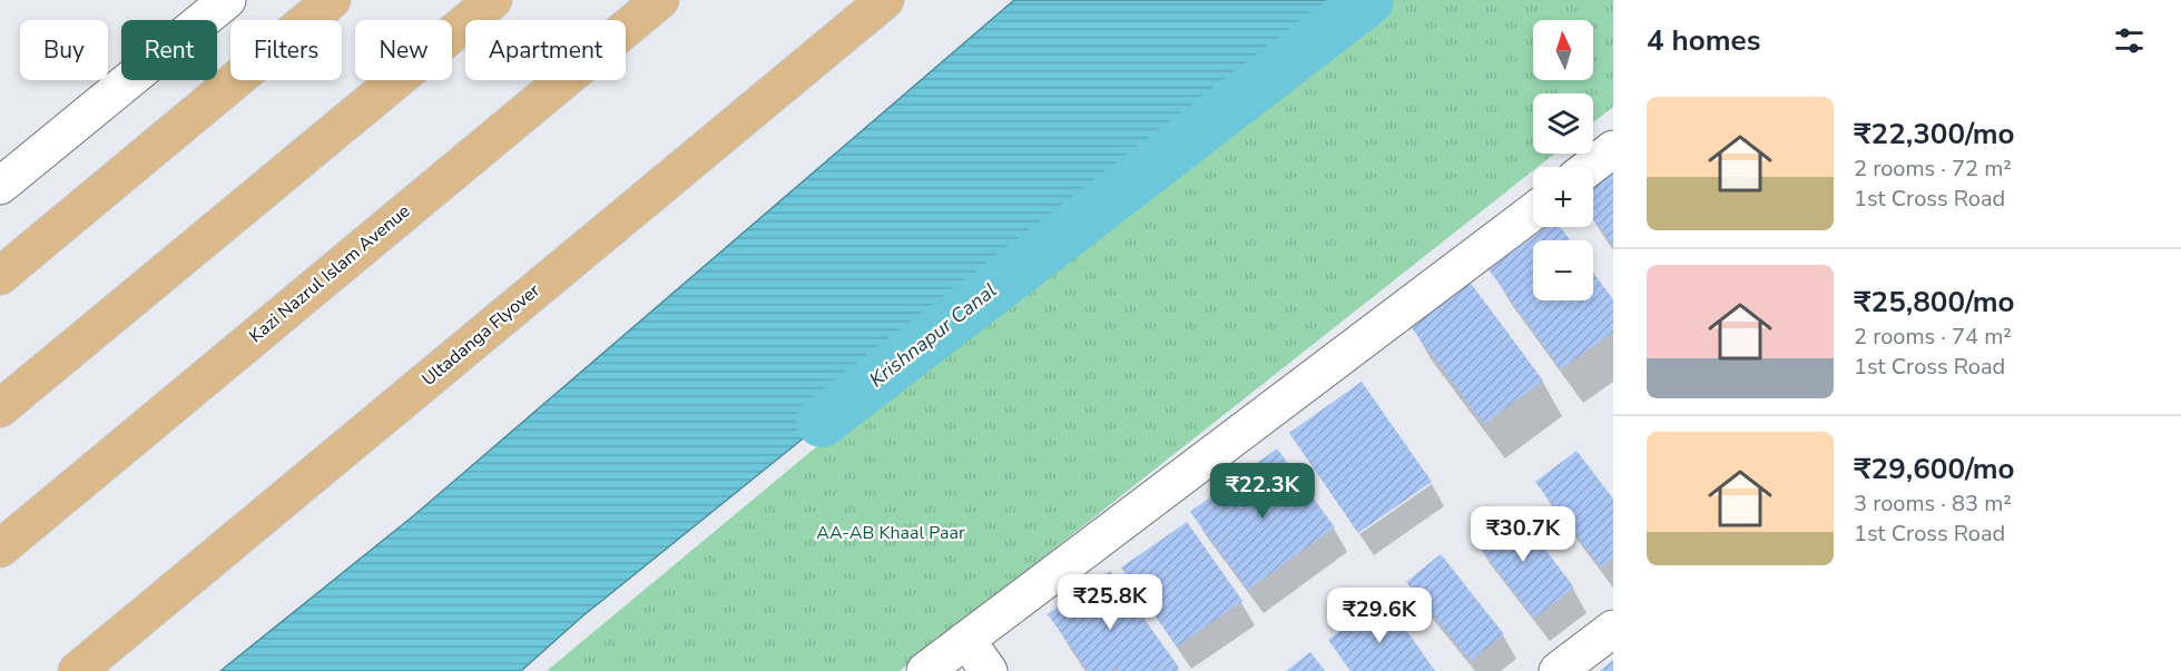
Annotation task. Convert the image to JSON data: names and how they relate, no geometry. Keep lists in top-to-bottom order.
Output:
{
  "streets": {
    "main road": ["Kazi Nazrul Islam Avenue", "Ultadanga Flyover"]
  },
  "water": ["Krishnapur Canal"],
  "parks": ["AA-AB Khaal Paar"],
  "north": "top",
  "page": {
    "heading": "4 homes",
    "map_buttons": ["+", "−"],
    "chip": [
      "Buy",
      "Rent",
      "Filters",
      "New",
      "Apartment"
    ],
    "list": [
      {
        "name": "₹22,300/mo",
        "note": "2 rooms · 72 m² · 1st Cross Road"
      },
      {
        "name": "₹25,800/mo",
        "note": "2 rooms · 74 m² · 1st Cross Road"
      },
      {
        "name": "₹29,600/mo",
        "note": "3 rooms · 83 m² · 1st Cross Road"
      }
    ],
    "price": [
      "₹22.3K",
      "₹30.7K",
      "₹25.8K",
      "₹29.6K"
    ]
  }
}
